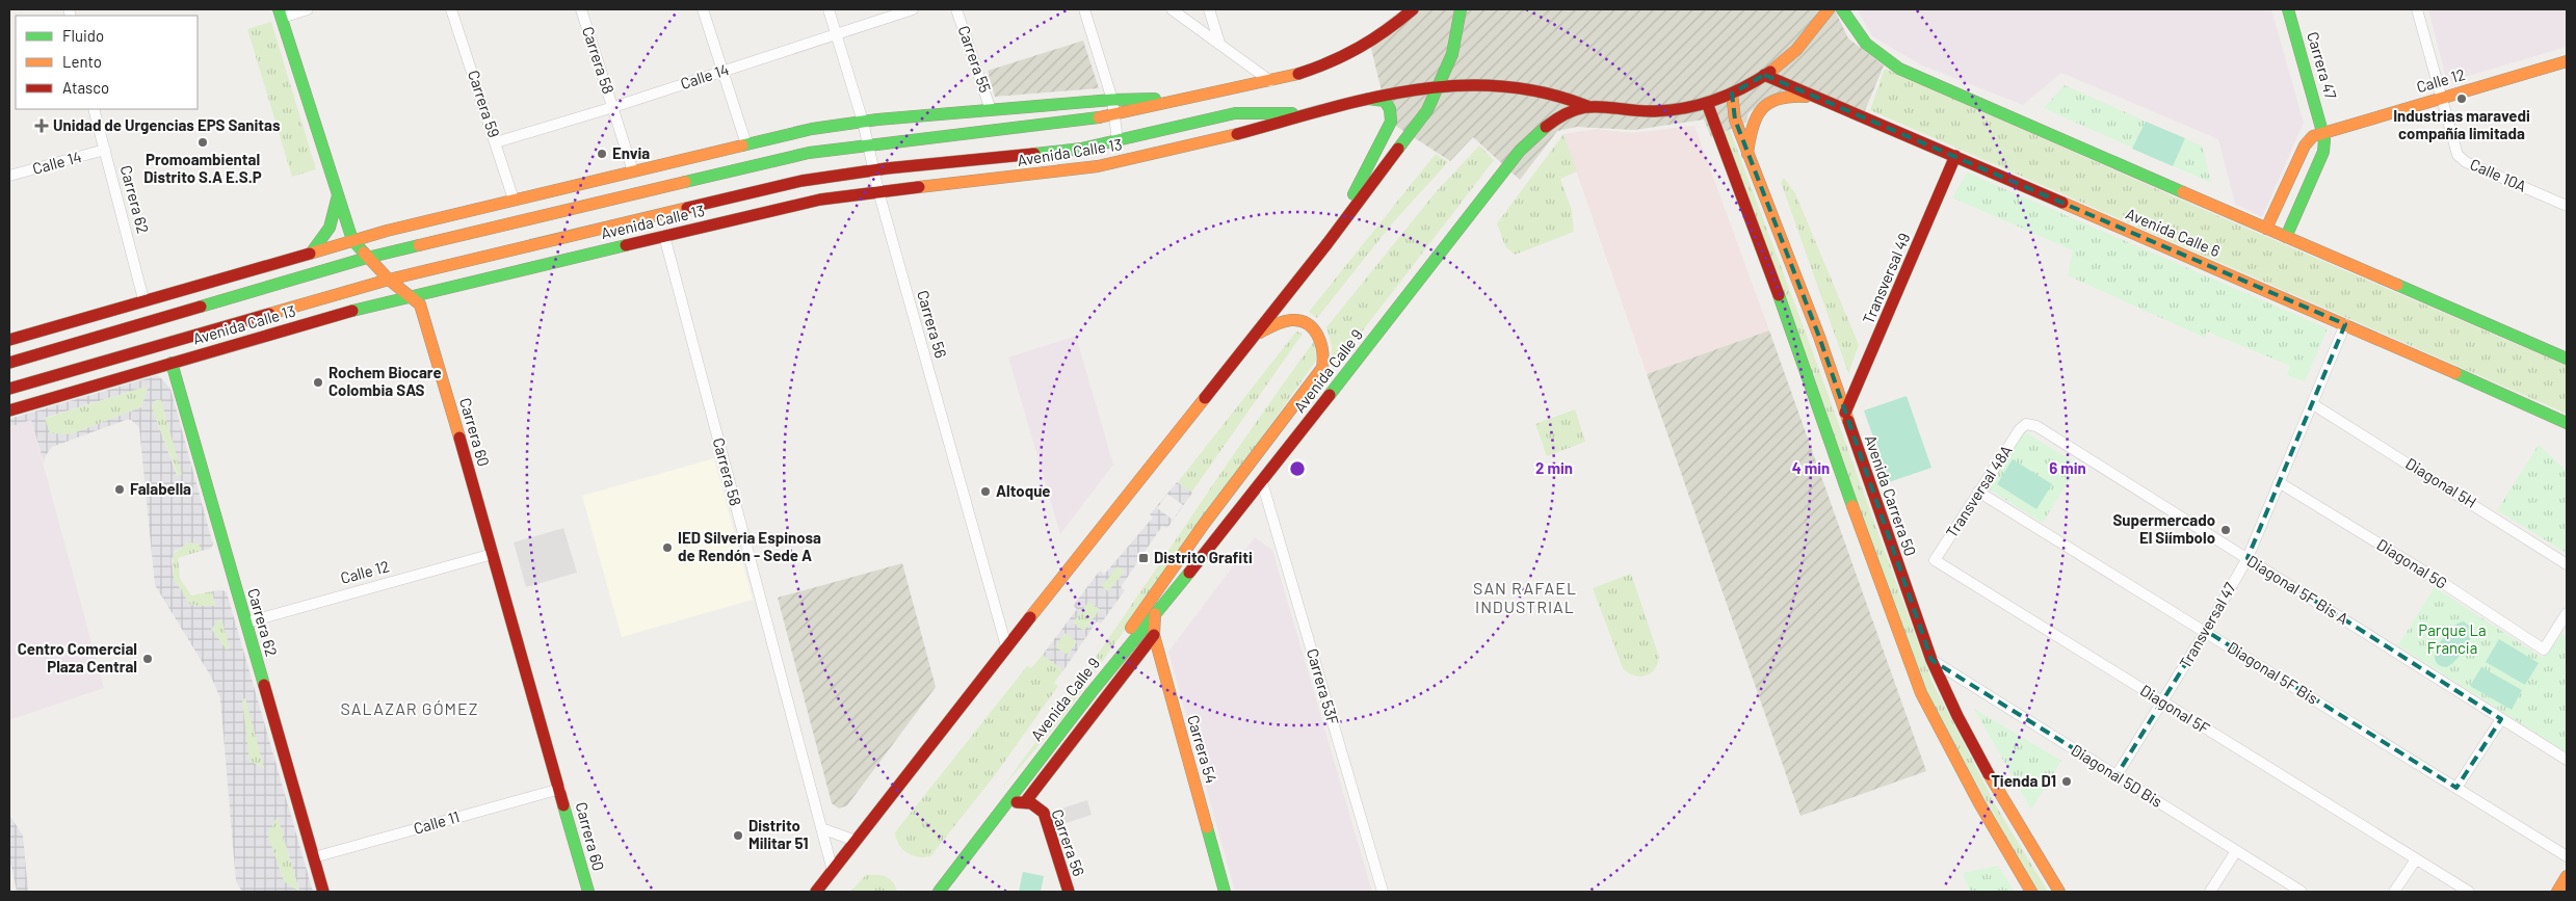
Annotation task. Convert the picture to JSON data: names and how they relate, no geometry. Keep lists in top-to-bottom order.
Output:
{
  "streets": {
    "main road": [
      "Carrera 47",
      "Calle 12",
      "Avenida Calle 13",
      "Carrera 62",
      "Avenida Calle 6",
      "Transversal 49",
      "Carrera 56",
      "Avenida Calle 9",
      "Carrera 60",
      "Avenida Carrera 50",
      "Carrera 54"
    ],
    "street": [
      "Carrera 55",
      "Carrera 58",
      "Calle 14",
      "Carrera 59",
      "Calle 10A",
      "Diagonal 5H",
      "Transversal 48A",
      "Diagonal 5G",
      "Diagonal 5F Bis A",
      "Transversal 47",
      "Diagonal 5F Bis",
      "Carrera 53F",
      "Diagonal 5F",
      "Diagonal 5D Bis",
      "Calle 11"
    ]
  },
  "crossings": [
    ["Carrera 55", "Avenida Calle 13"],
    ["Carrera 58", "Calle 14"],
    ["Carrera 58", "Avenida Calle 13"],
    ["Carrera 47", "Calle 12"],
    ["Calle 14", "Carrera 59"],
    ["Calle 14", "Carrera 62"],
    ["Calle 14", "Carrera 56"],
    ["Calle 12", "Calle 10A"],
    ["Calle 12", "Carrera 62"],
    ["Calle 12", "Carrera 60"],
    ["Carrera 59", "Avenida Calle 13"],
    ["Avenida Calle 13", "Carrera 62"],
    ["Avenida Calle 13", "Carrera 56"],
    ["Avenida Calle 13", "Avenida Calle 9"],
    ["Avenida Calle 13", "Carrera 60"],
    ["Carrera 62", "Calle 11"],
    ["Avenida Calle 6", "Transversal 49"],
    ["Avenida Calle 6", "Avenida Calle 9"],
    ["Avenida Calle 6", "Transversal 47"],
    ["Transversal 49", "Avenida Carrera 50"],
    ["Avenida Calle 9", "Avenida Carrera 50"],
    ["Avenida Calle 9", "Carrera 53F"],
    ["Avenida Calle 9", "Carrera 54"],
    ["Carrera 60", "Calle 11"],
    ["Diagonal 5H", "Transversal 47"],
    ["Transversal 48A", "Diagonal 5F Bis A"],
    ["Transversal 48A", "Diagonal 5F Bis"],
    ["Transversal 48A", "Diagonal 5F"],
    ["Avenida Carrera 50", "Diagonal 5D Bis"],
    ["Diagonal 5G", "Transversal 47"],
    ["Diagonal 5F Bis A", "Transversal 47"],
    ["Transversal 47", "Diagonal 5F Bis"],
    ["Transversal 47", "Diagonal 5F"],
    ["Transversal 47", "Diagonal 5D Bis"]
  ],
  "districts": ["SAN RAFAEL INDUSTRIAL", "SALAZAR GÓMEZ"],
  "parks": ["Parque La Francia"],
  "places": {
    "other": [
      "Industrias maravedi compañía limitada",
      "Promoambiental Distrito S.A E.S.P",
      "Envia",
      "Rochem Biocare Colombia SAS",
      "Falabella",
      "Altoque",
      "Supermercado El Siímbolo",
      "IED Silveria Espinosa de Rendón - Sede A",
      "Centro Comercial Plaza Central",
      "Tienda D1",
      "Distrito Militar 51"
    ],
    "health": ["Unidad de Urgencias EPS Sanitas"],
    "transit": ["Distrito Grafiti"]
  },
  "legend": ["Fluido", "Lento", "Atasco"],
  "rings": ["2 min", "4 min", "6 min"]
}
